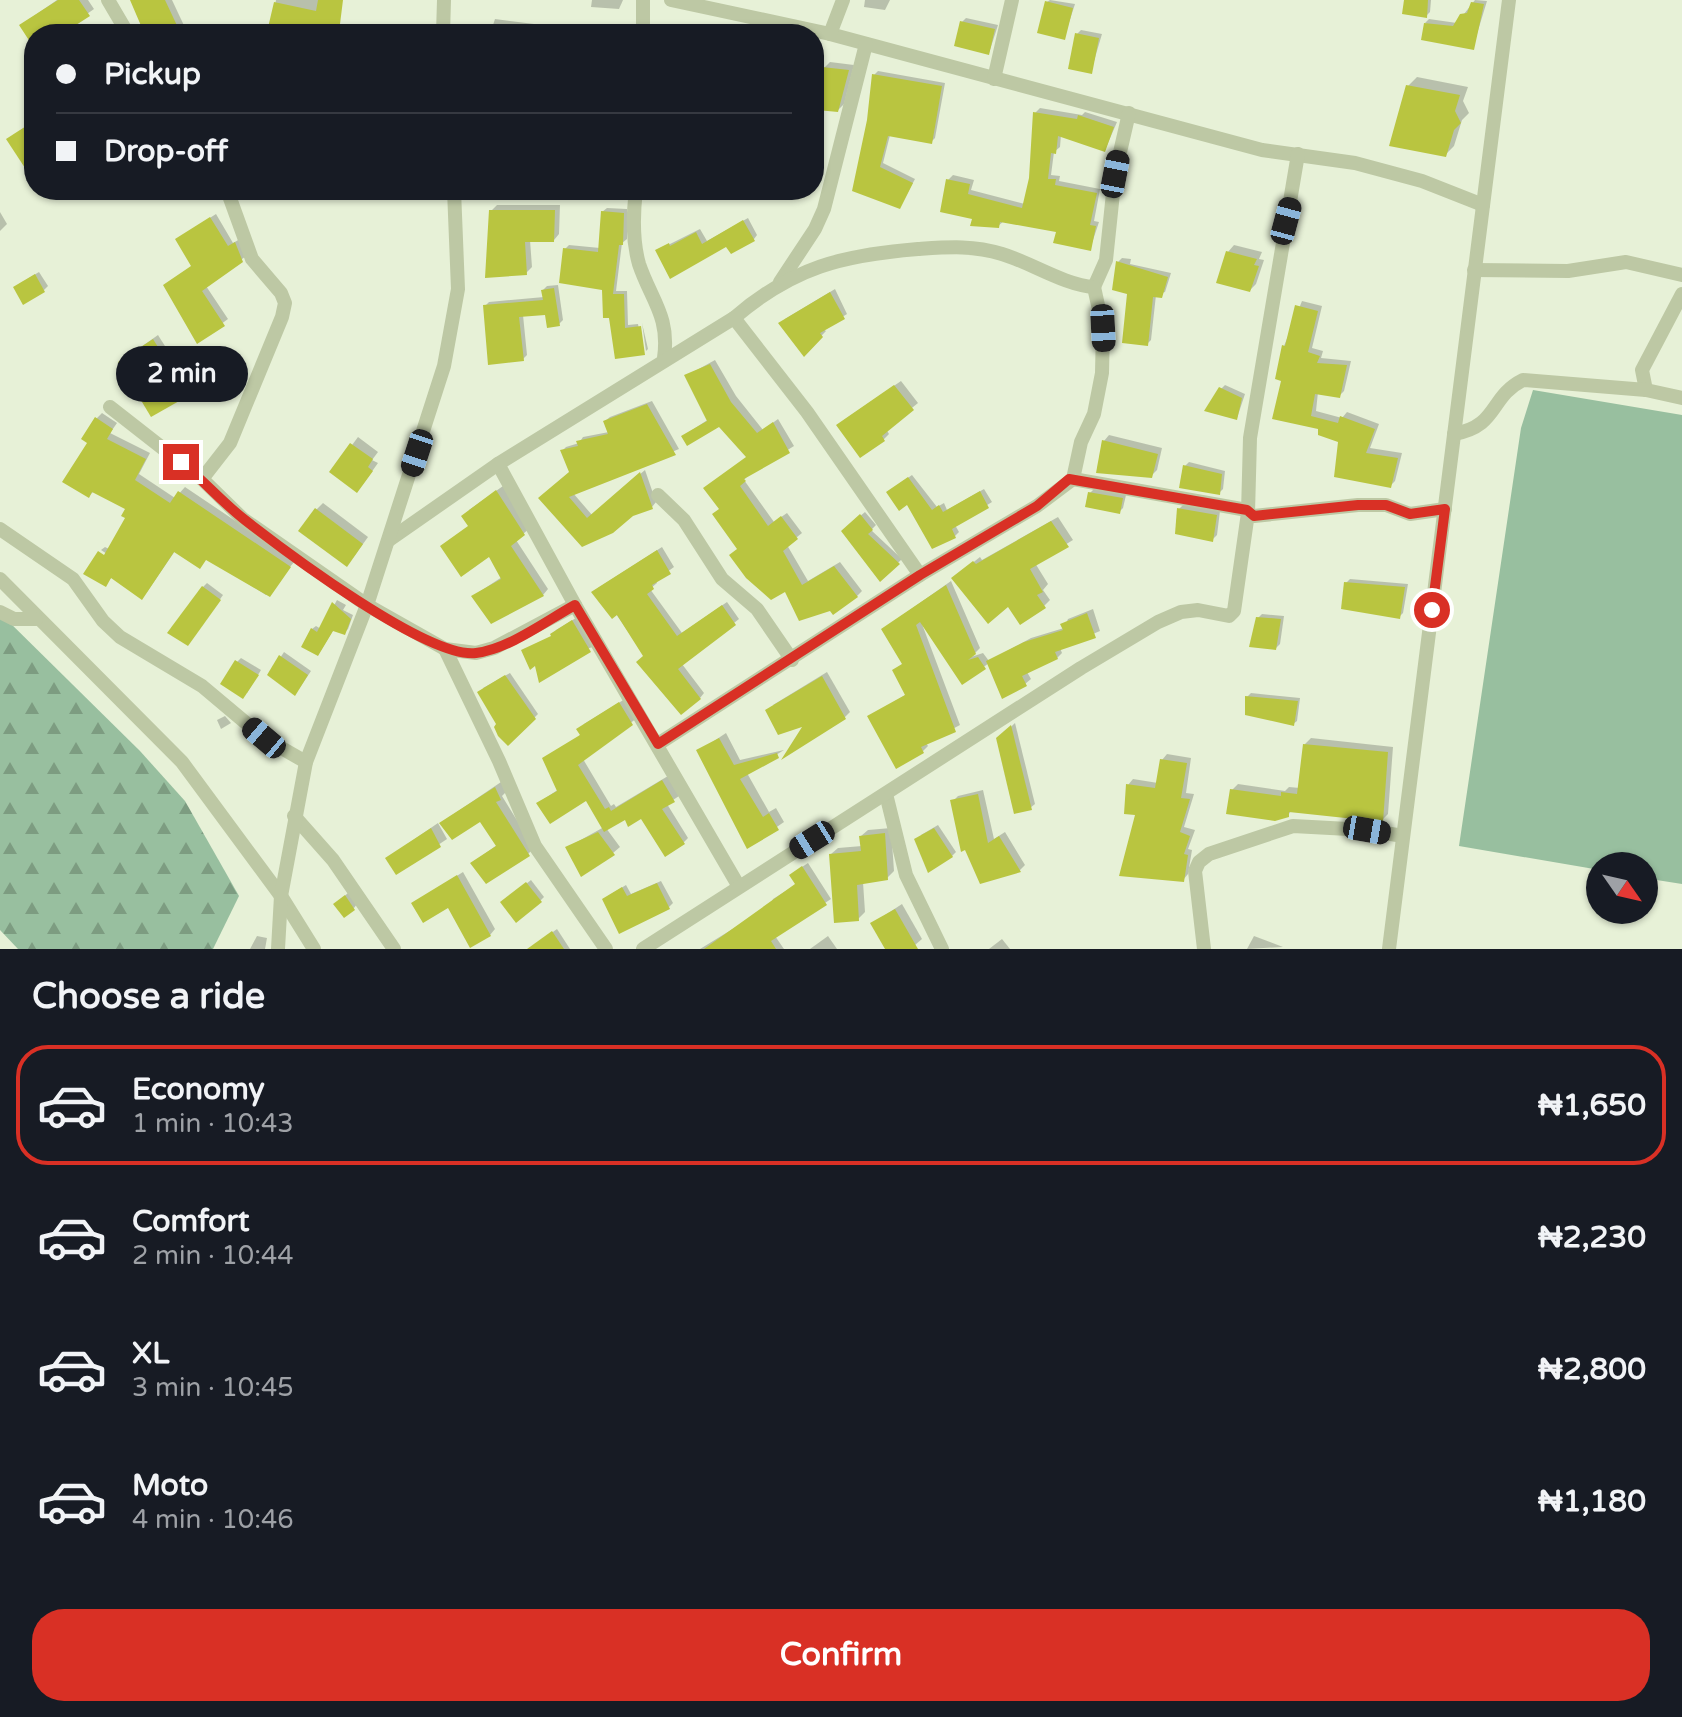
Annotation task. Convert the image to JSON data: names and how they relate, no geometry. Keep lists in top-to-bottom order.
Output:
{
  "north": "bottom right",
  "page": {
    "banner": ["Pickup", "Drop-off"],
    "bubble": "2 min",
    "heading": "Choose a ride",
    "list": [
      {
        "name": "Economy",
        "note": "1 min · 10:43",
        "value": "₦1,650"
      },
      {
        "name": "Comfort",
        "note": "2 min · 10:44",
        "value": "₦2,230"
      },
      {
        "name": "XL",
        "note": "3 min · 10:45",
        "value": "₦2,800"
      },
      {
        "name": "Moto",
        "note": "4 min · 10:46",
        "value": "₦1,180"
      }
    ],
    "buttons": "Confirm"
  }
}
